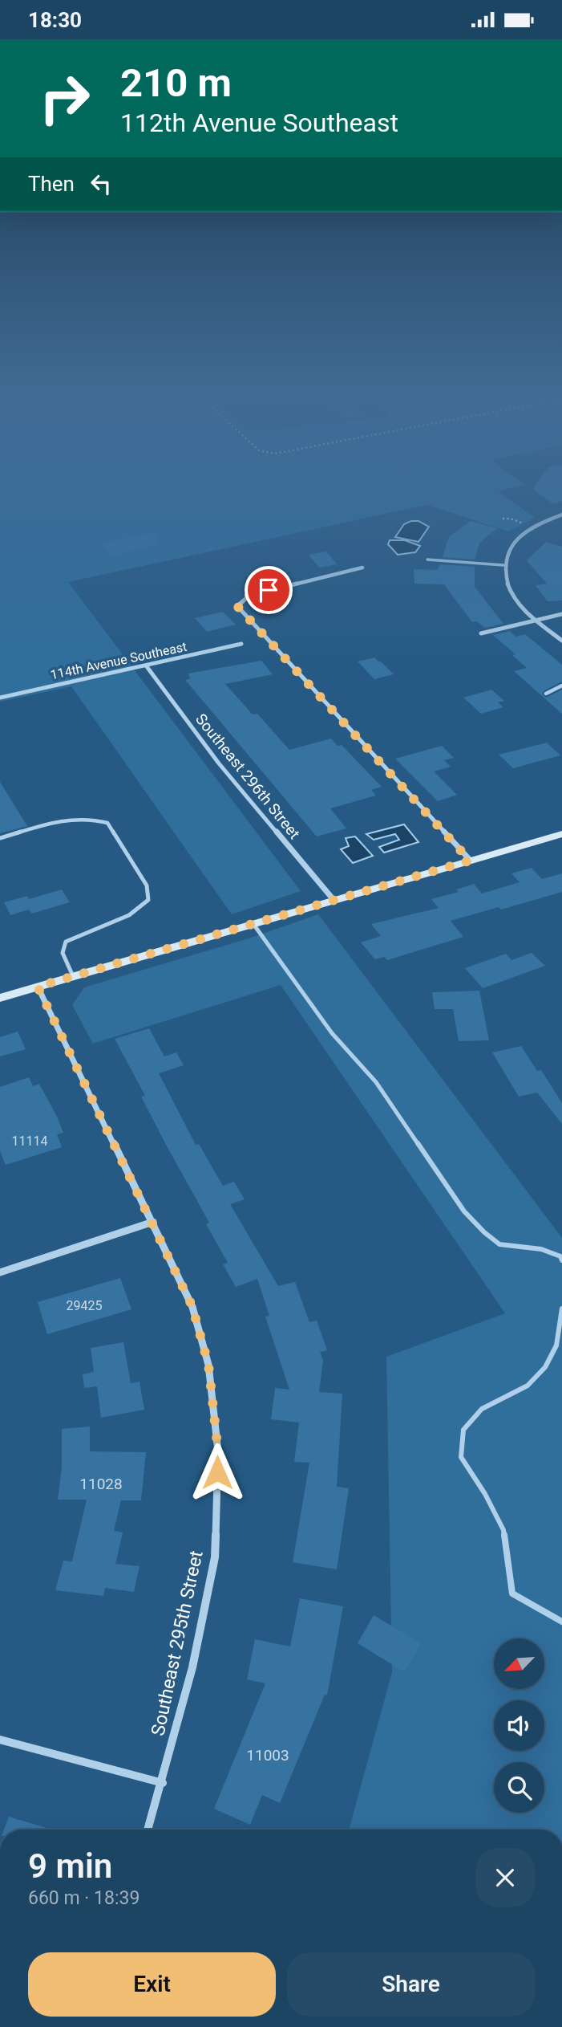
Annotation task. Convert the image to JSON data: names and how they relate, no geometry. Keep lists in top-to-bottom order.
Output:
{
  "streets": {
    "street": ["114th Avenue Southeast", "Southeast 296th Street", "Southeast 295th Street"]
  },
  "crossings": [
    ["114th Avenue Southeast", "Southeast 296th Street"]
  ],
  "house_numbers": [
    "11114",
    "29425",
    "11028",
    "11003"
  ],
  "north": "bottom left",
  "page": {
    "status": "18:30",
    "turn": ["210 m", "112th Avenue Southeast"],
    "then": "Then",
    "heading": ["9 min", "660 m · 18:39"],
    "buttons": ["Exit", "Share"]
  }
}
